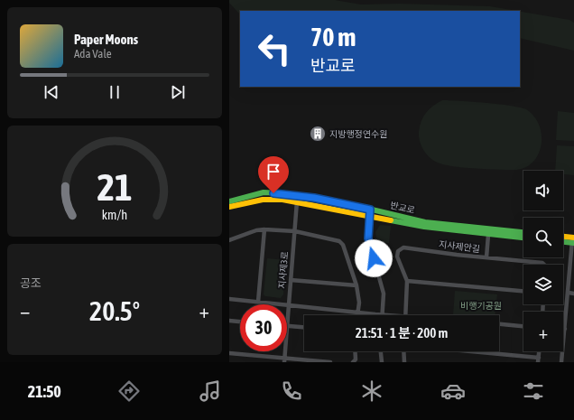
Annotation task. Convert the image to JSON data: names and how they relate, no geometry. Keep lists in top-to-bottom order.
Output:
{
  "streets": {
    "street": ["반교로", "지사제안길", "지사제3로"]
  },
  "crossings": [
    ["반교로", "지사제3로"]
  ],
  "parks": ["비행기공원"],
  "places": {
    "building": ["지방행정연수원"]
  },
  "page": {
    "turn": ["70 m", "반교로"],
    "song": ["Paper Moons", "Ada Vale"],
    "map_buttons": "+",
    "tile": "공조",
    "heat": ["−", "20.5°", "+"],
    "limit": "30",
    "trip": "21:51 · 1 분 · 200 m",
    "tabs": "21:50",
    "gauge": ["21", "km/h"]
  }
}
